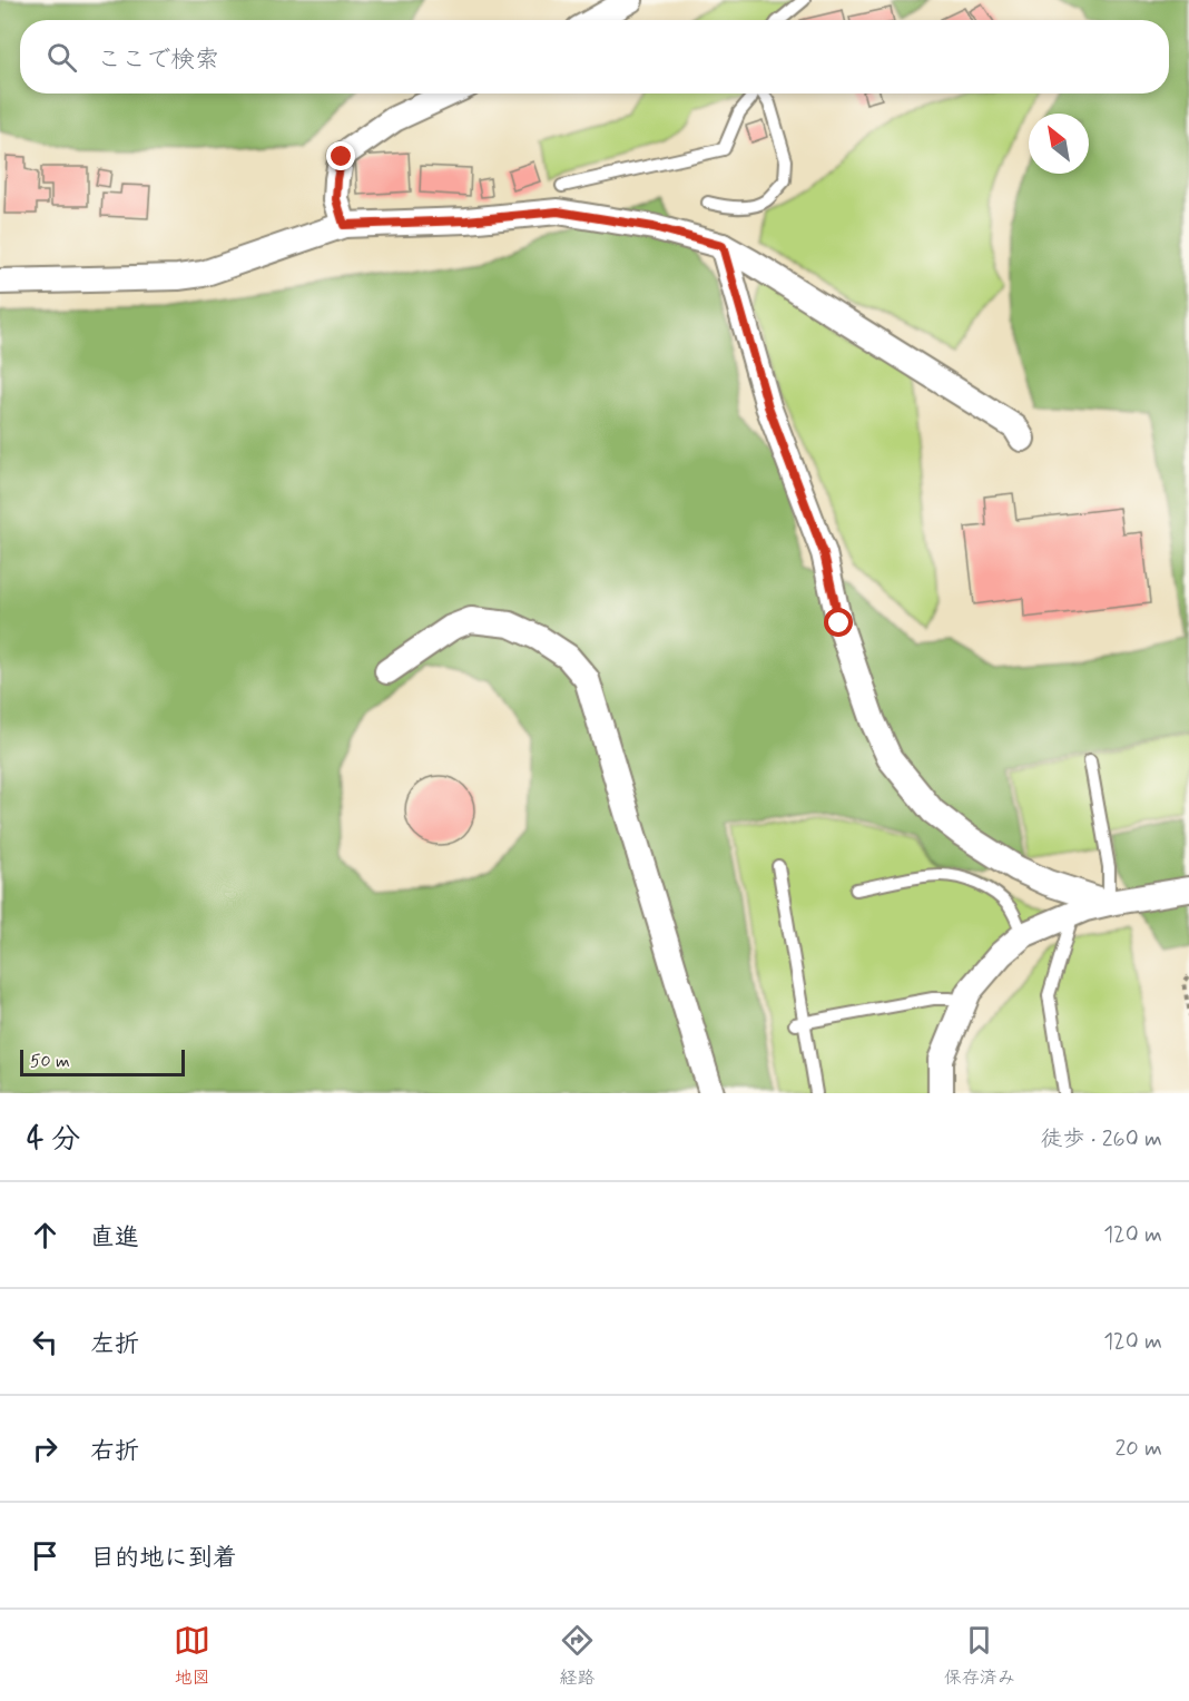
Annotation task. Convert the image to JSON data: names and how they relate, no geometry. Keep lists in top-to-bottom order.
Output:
{
  "scale_bar": "50 m",
  "north": "top left",
  "page": {
    "search": "ここで検索",
    "scale": "50 m",
    "heading": ["4 分", "徒歩 · 260 m"],
    "list": [
      ["直進", "120 m"],
      ["左折", "120 m"],
      ["右折", "20 m"],
      "目的地に到着"
    ],
    "nav": ["地図", "経路", "保存済み"]
  }
}
